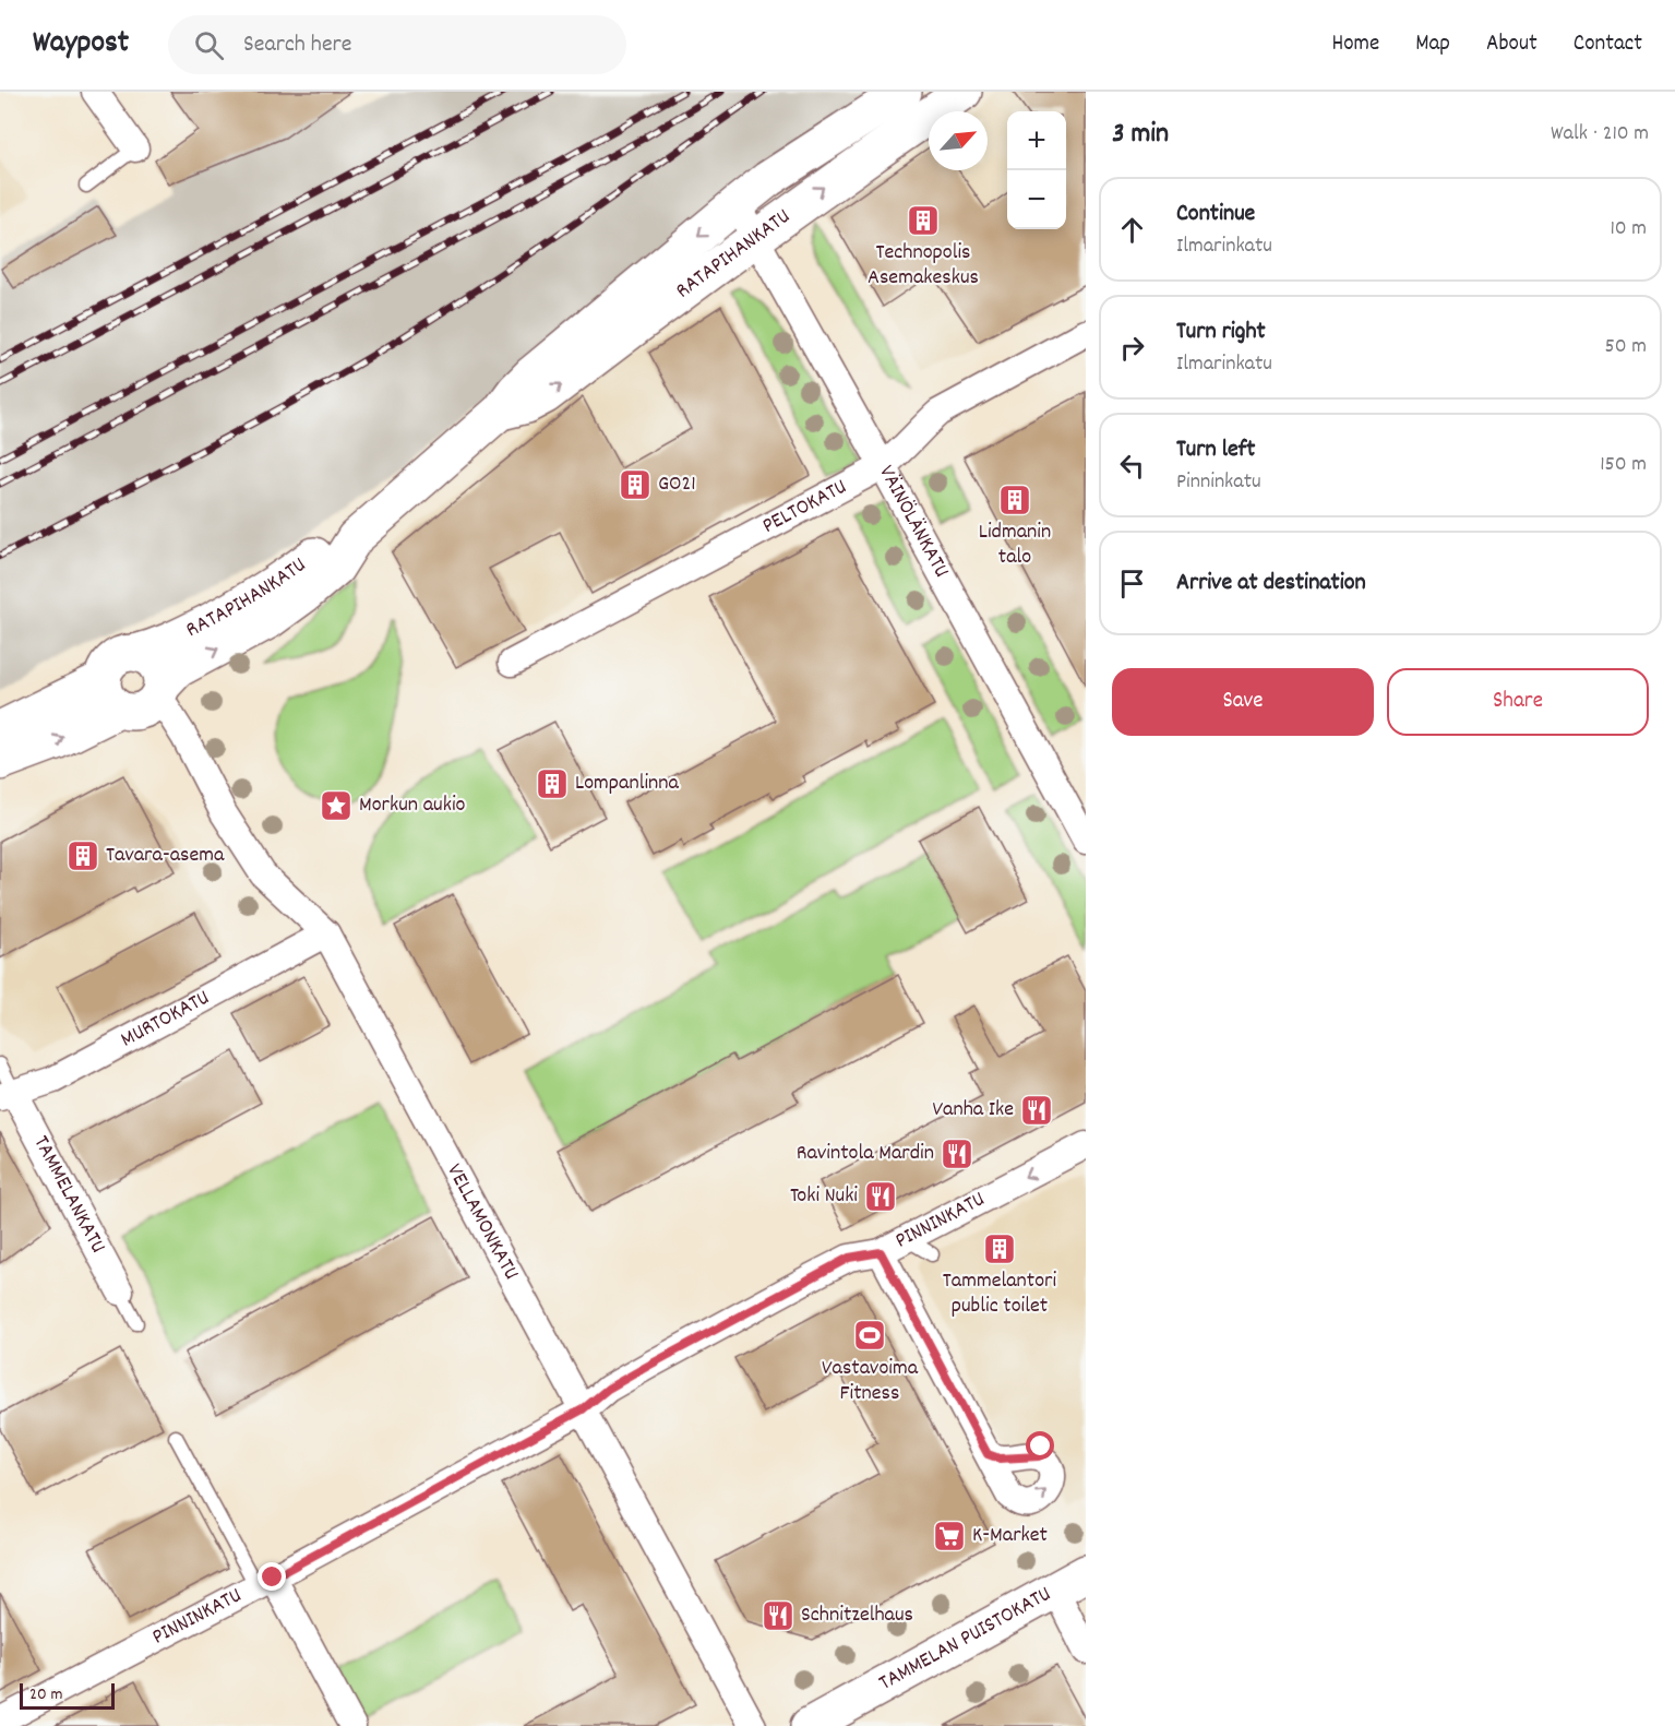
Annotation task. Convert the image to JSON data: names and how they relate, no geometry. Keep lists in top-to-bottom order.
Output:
{
  "streets": {
    "main road": ["RATAPIHANKATU", "TAMMELAN PUISTOKATU"],
    "street": [
      "PELTOKATU",
      "VÄINÖLÄNKATU",
      "MURTOKATU",
      "TAMMELANKATU",
      "VELLAMONKATU",
      "PINNINKATU"
    ]
  },
  "crossings": [
    ["RATAPIHANKATU", "VÄINÖLÄNKATU"],
    ["RATAPIHANKATU", "VELLAMONKATU"],
    ["PELTOKATU", "VÄINÖLÄNKATU"],
    ["MURTOKATU", "TAMMELANKATU"],
    ["MURTOKATU", "VELLAMONKATU"],
    ["VELLAMONKATU", "PINNINKATU"]
  ],
  "places": {
    "building": [
      "Technopolis Asemakeskus",
      "GO21",
      "Lidmanin talo",
      "Lompanlinna",
      "Tavara-asema",
      "Tammelantori public toilet"
    ],
    "place": ["Morkun aukio"],
    "restaurant": [
      "Vanha Ike",
      "Ravintola Mardin",
      "Toki Nuki",
      "Schnitzelhaus"
    ],
    "sports": ["Vastavoima Fitness"],
    "supermarket": ["K-Market"]
  },
  "scale_bar": "20 m",
  "north": "top right",
  "page": {
    "header": "Waypost",
    "search": "Search here",
    "nav": [
      "Home",
      "Map",
      "About",
      "Contact"
    ],
    "heading": ["3 min", "Walk · 210 m"],
    "map_buttons": ["+", "−"],
    "list": [
      ["Continue", "Ilmarinkatu", "10 m"],
      ["Turn right", "Ilmarinkatu", "50 m"],
      ["Turn left", "Pinninkatu", "150 m"],
      "Arrive at destination"
    ],
    "buttons": ["Save", "Share"],
    "scale": "20 m"
  }
}
